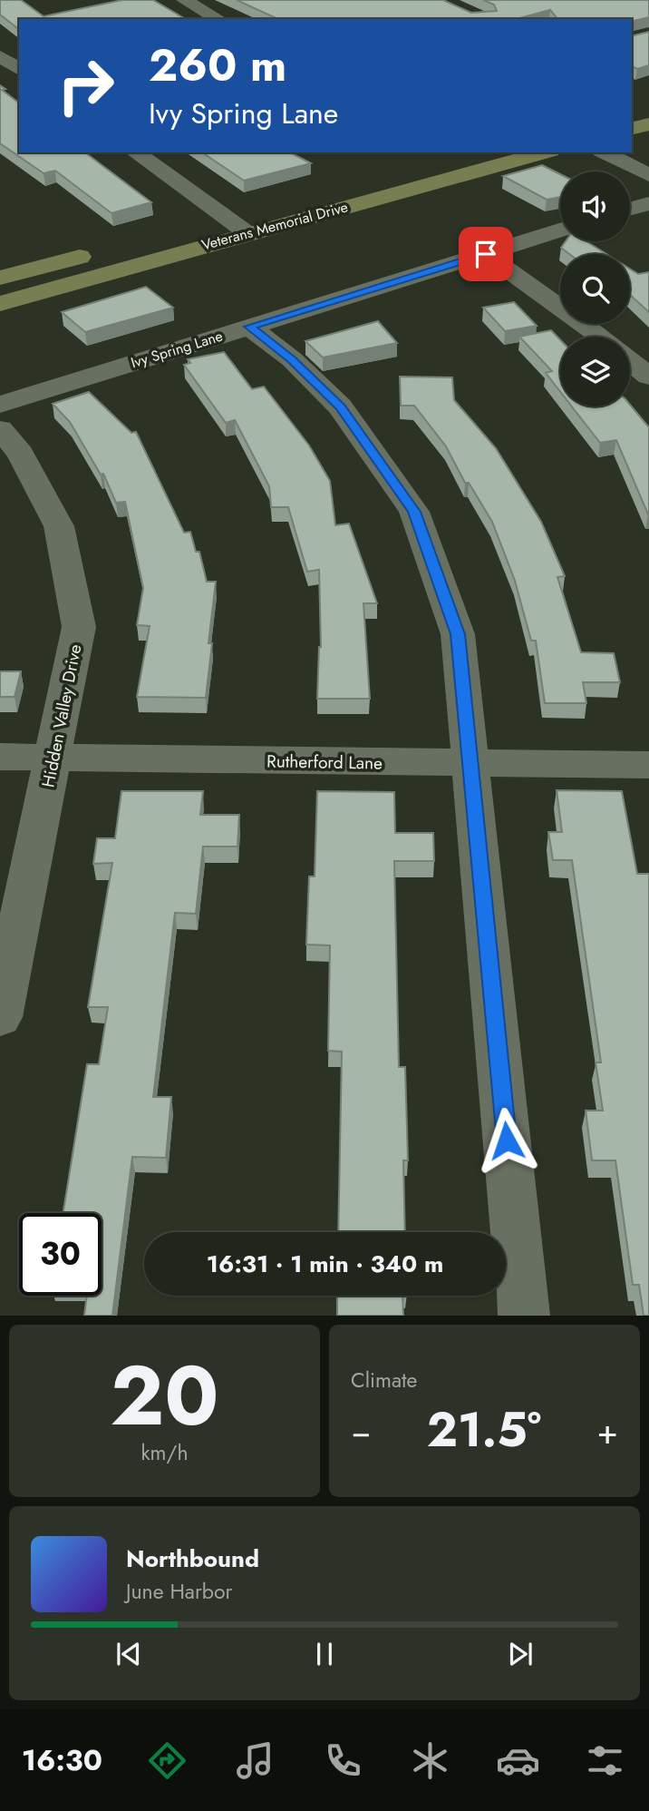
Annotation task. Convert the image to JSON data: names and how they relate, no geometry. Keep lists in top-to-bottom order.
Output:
{
  "streets": {
    "main road": ["Veterans Memorial Drive"],
    "street": ["Ivy Spring Lane", "Hidden Valley Drive", "Rutherford Lane"]
  },
  "crossings": [
    ["Hidden Valley Drive", "Rutherford Lane"]
  ],
  "page": {
    "turn": ["260 m", "Ivy Spring Lane"],
    "limit": "30",
    "trip": "16:31 · 1 min · 340 m",
    "tile": [
      ["20", "km/h"],
      "Climate"
    ],
    "heat": ["−", "21.5°", "+"],
    "song": ["Northbound", "June Harbor"],
    "tabs": "16:30"
  }
}
